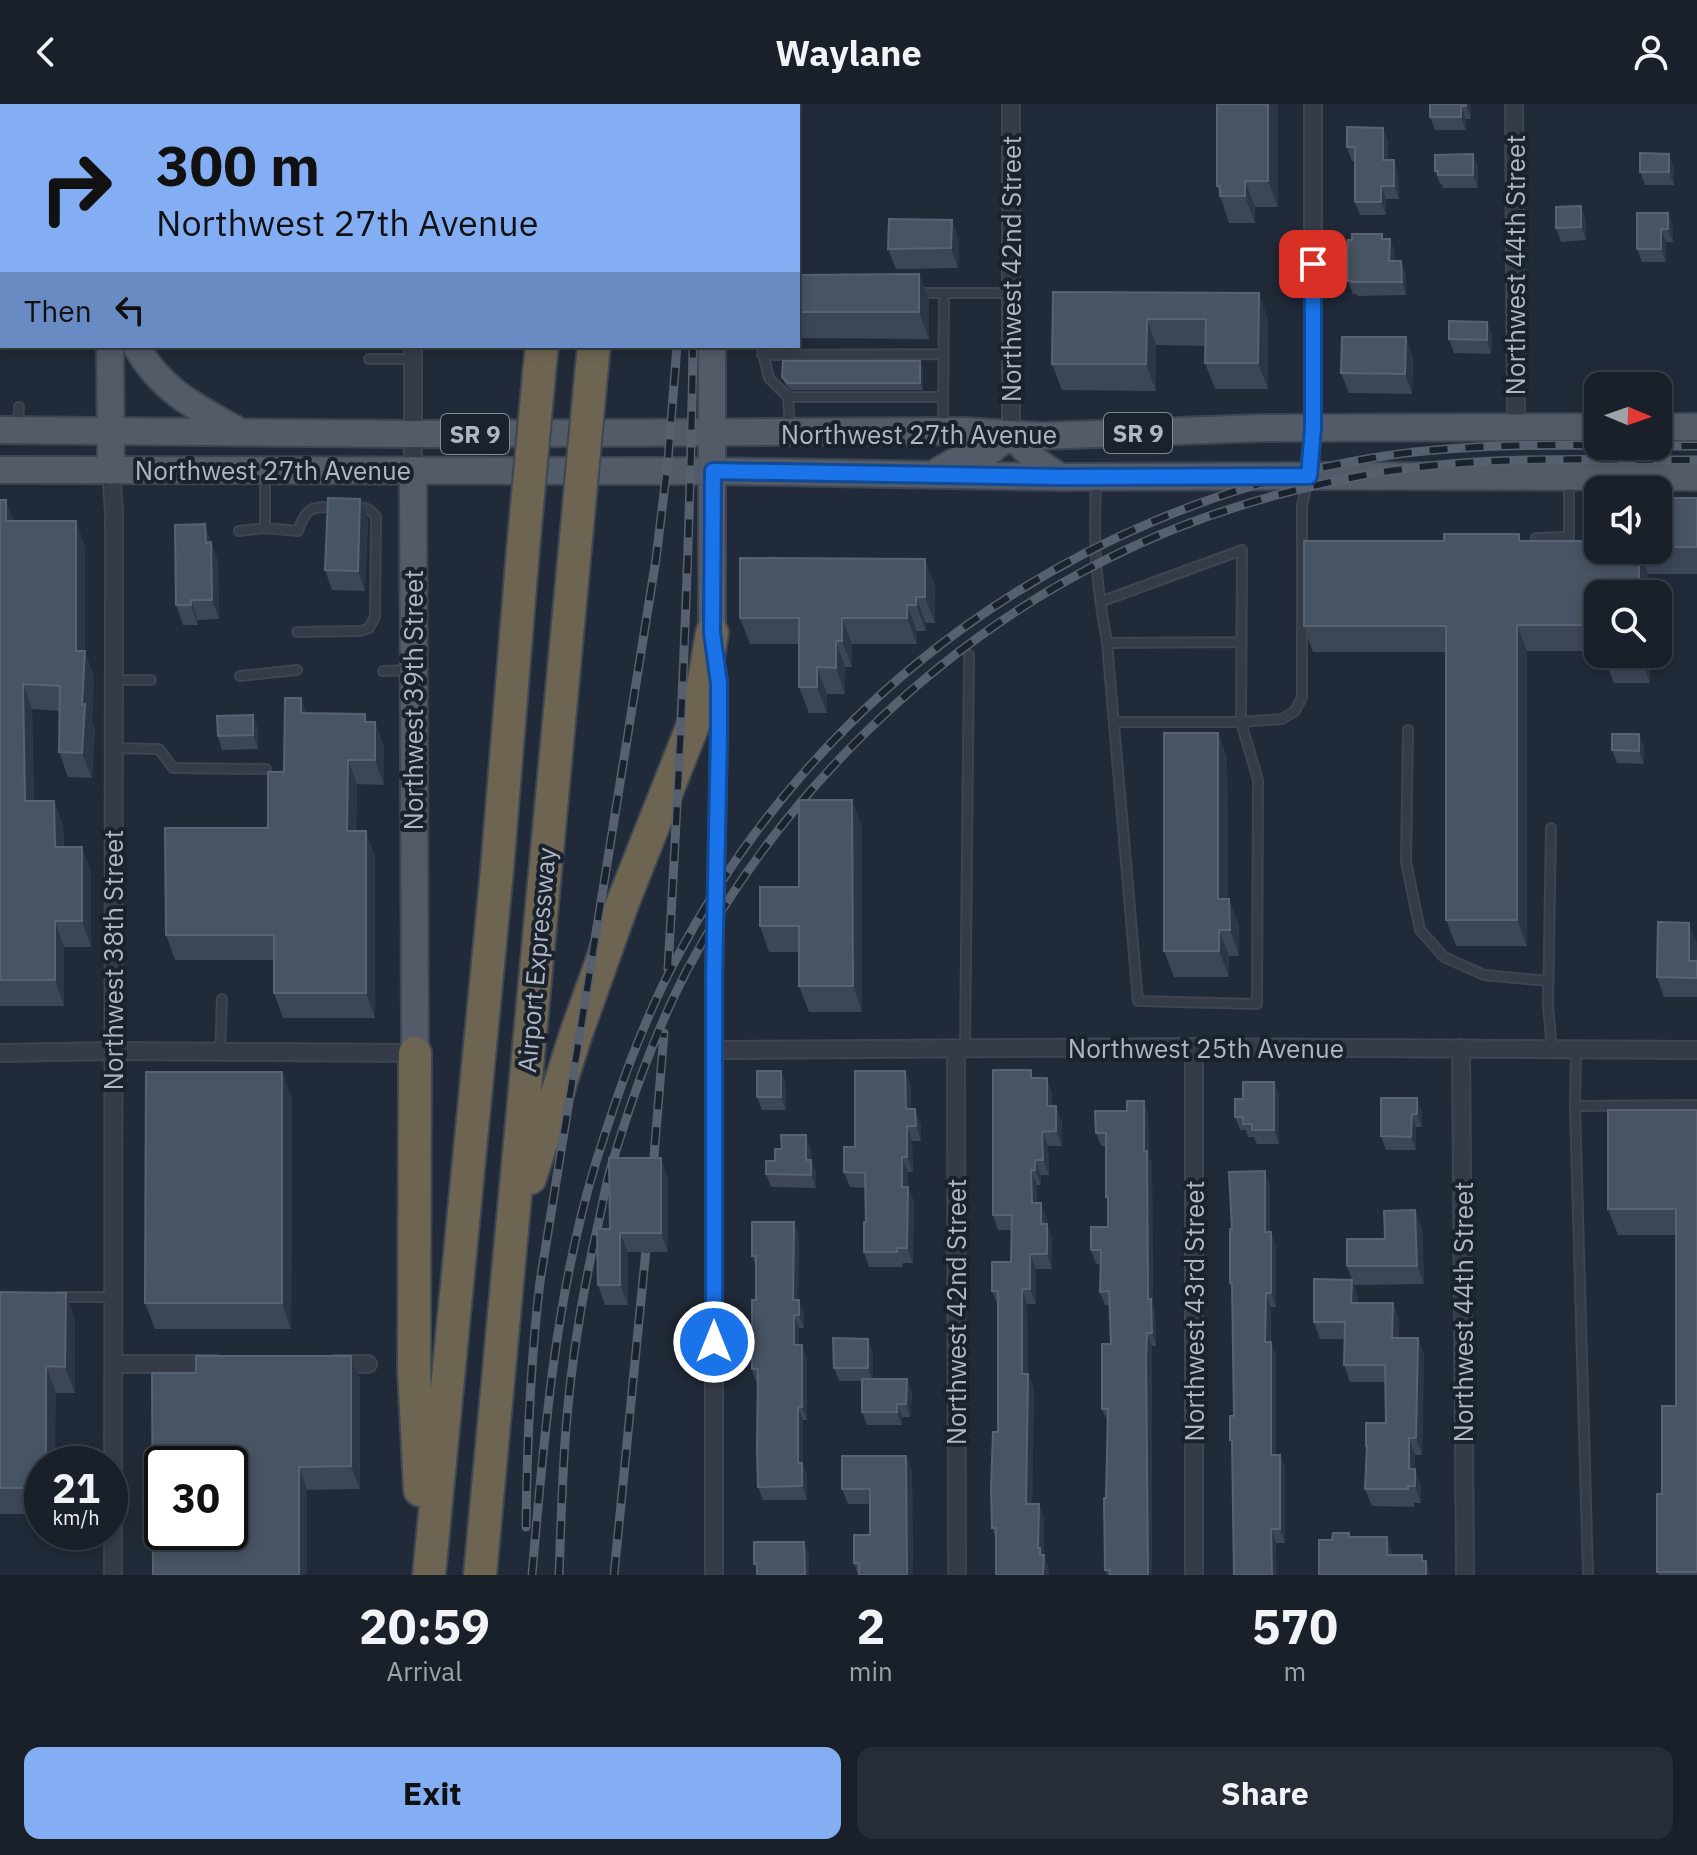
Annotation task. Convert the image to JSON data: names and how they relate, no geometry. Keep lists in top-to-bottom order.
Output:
{
  "streets": {
    "highway": ["Airport Expressway"],
    "main road": [
      "SR 9",
      "Northwest 27th Avenue",
      "Northwest 39th Street",
      "Northwest 38th Street"
    ],
    "street": [
      "Northwest 44th Street",
      "Northwest 42nd Street",
      "Northwest 25th Avenue",
      "Northwest 43rd Street"
    ]
  },
  "crossings": [
    ["Northwest 44th Street", "Northwest 27th Avenue"],
    ["Northwest 44th Street", "Northwest 25th Avenue"],
    ["Northwest 42nd Street", "Northwest 27th Avenue"],
    ["Northwest 42nd Street", "Northwest 25th Avenue"],
    ["Northwest 27th Avenue", "Northwest 39th Street"],
    ["Northwest 27th Avenue", "Northwest 38th Street"],
    ["Northwest 25th Avenue", "Northwest 43rd Street"]
  ],
  "north": "right",
  "page": {
    "header": "Waylane",
    "turn": ["300 m", "Northwest 27th Avenue"],
    "then": "Then",
    "speed": "21 km/h",
    "limit": "30",
    "eta": [
      "20:59",
      "Arrival",
      "2",
      "min",
      "570",
      "m"
    ],
    "buttons": ["Exit", "Share"]
  }
}
